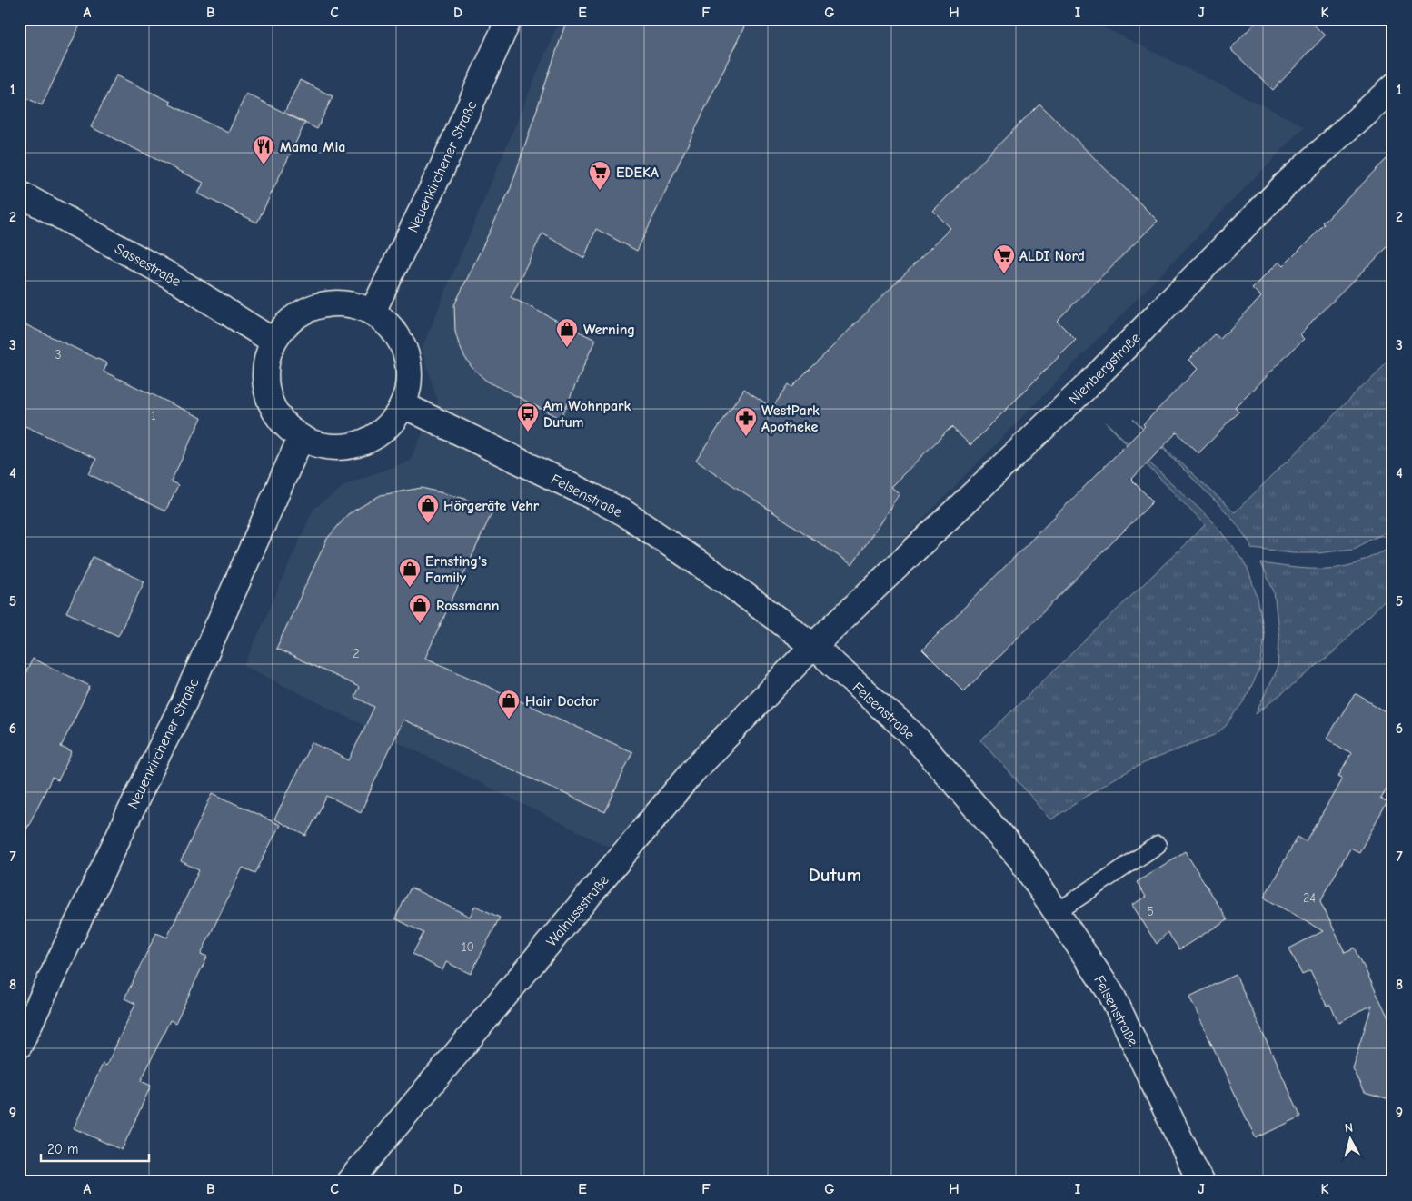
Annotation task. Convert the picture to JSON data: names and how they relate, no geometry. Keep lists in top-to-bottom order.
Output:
{
  "streets": {
    "street": [
      "Neuenkirchener Straße",
      "Sassestraße",
      "Nienbergstraße",
      "Felsenstraße",
      "Walnussstraße"
    ]
  },
  "crossings": [
    ["Neuenkirchener Straße", "Sassestraße"],
    ["Neuenkirchener Straße", "Felsenstraße"],
    ["Sassestraße", "Felsenstraße"],
    ["Nienbergstraße", "Felsenstraße"],
    ["Nienbergstraße", "Walnussstraße"],
    ["Felsenstraße", "Walnussstraße"]
  ],
  "districts": ["Dutum"],
  "places": {
    "restaurant": ["Mama Mia"],
    "supermarket": ["EDEKA", "ALDI Nord"],
    "shop": [
      "Werning",
      "Hörgeräte Vehr",
      "Ernsting's Family",
      "Rossmann",
      "Hair Doctor"
    ],
    "bus stop": ["Am Wohnpark Dutum"],
    "pharmacy": ["WestPark Apotheke"]
  },
  "house_numbers": [
    "3",
    "1",
    "2",
    "24",
    "5",
    "10"
  ],
  "scale_bar": "20 m",
  "north": "top",
  "grid": {
    "columns": [
      "A",
      "B",
      "C",
      "D",
      "E",
      "F",
      "G",
      "H",
      "I",
      "J",
      "K"
    ],
    "rows": [
      "1",
      "2",
      "3",
      "4",
      "5",
      "6",
      "7",
      "8",
      "9"
    ]
  }
}
